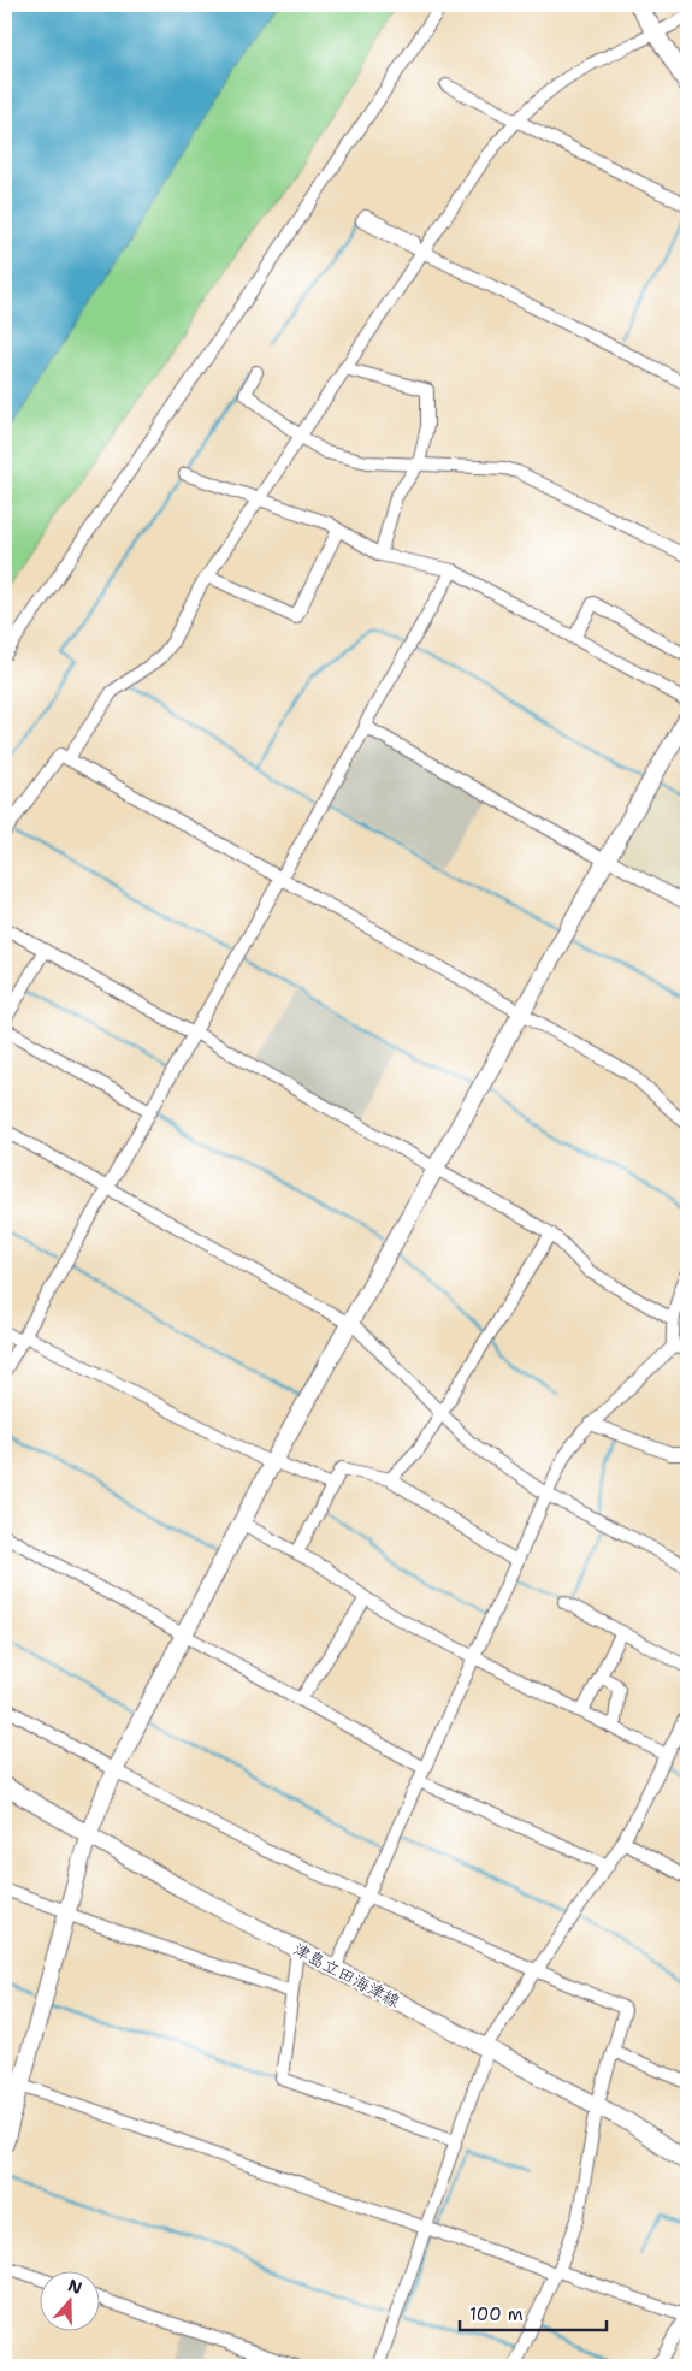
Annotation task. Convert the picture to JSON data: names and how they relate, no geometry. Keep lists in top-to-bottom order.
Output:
{
  "streets": {
    "street": ["津島立田海津線"]
  },
  "scale_bar": "100 m",
  "north": "top"
}
